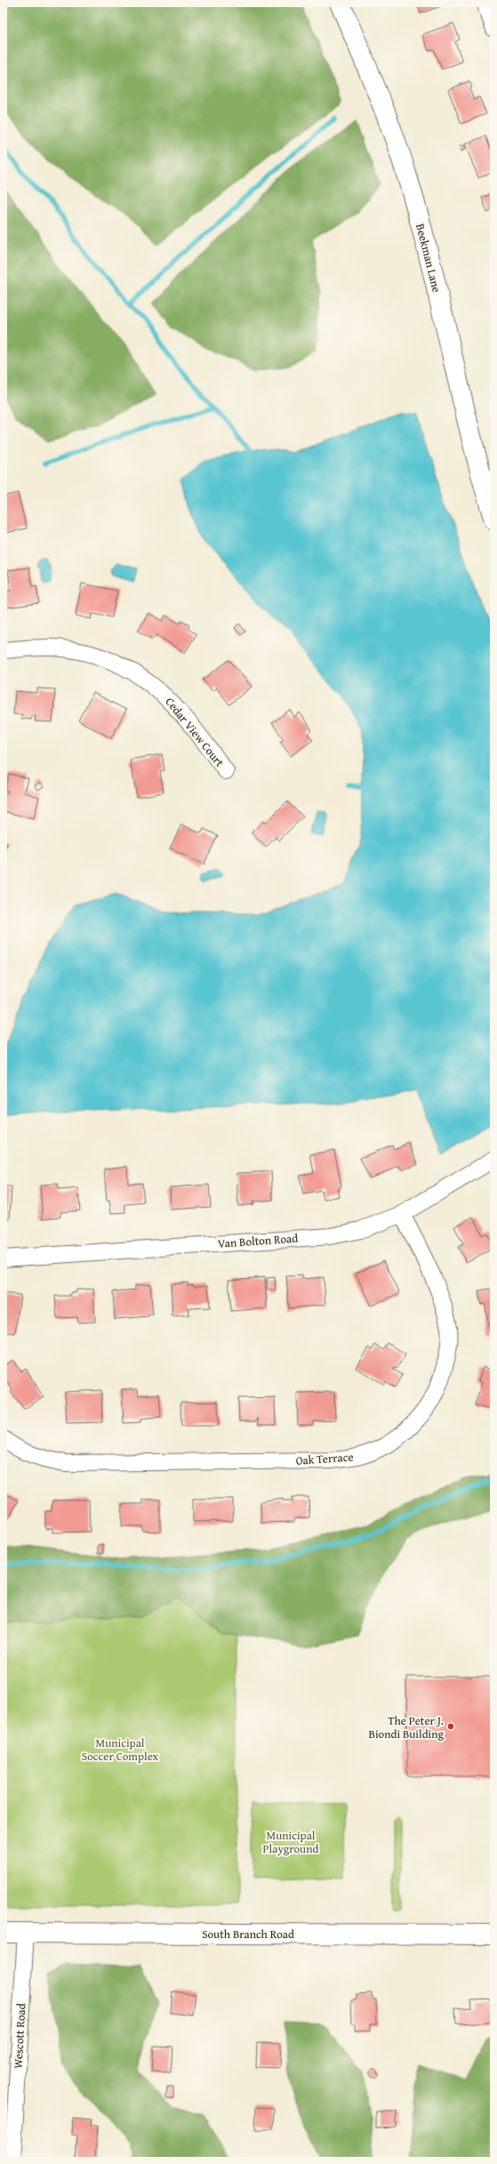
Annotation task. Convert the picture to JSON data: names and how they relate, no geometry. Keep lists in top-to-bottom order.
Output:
{
  "streets": {
    "street": [
      "Beekman Lane",
      "Cedar View Court",
      "Van Bolton Road",
      "Oak Terrace",
      "South Branch Road",
      "Wescott Road"
    ]
  },
  "crossings": [
    ["Van Bolton Road", "Oak Terrace"],
    ["South Branch Road", "Wescott Road"]
  ],
  "parks": ["Municipal Soccer Complex", "Municipal Playground"],
  "places": ["The Peter J. Biondi Building"]
}
